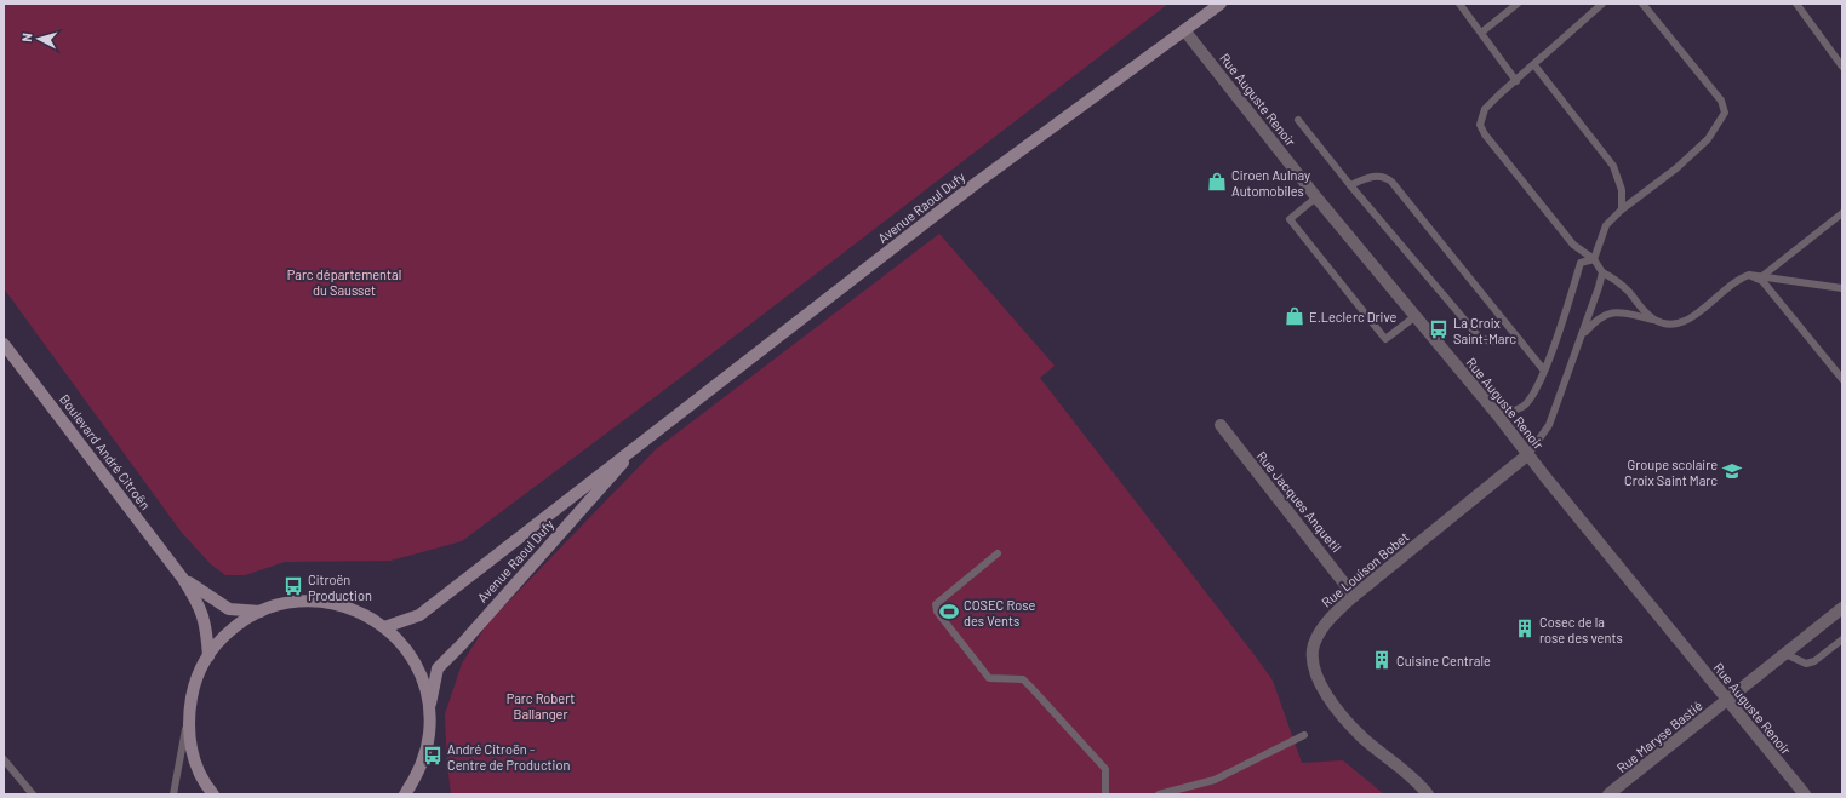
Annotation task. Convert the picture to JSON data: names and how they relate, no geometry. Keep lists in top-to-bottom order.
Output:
{
  "streets": {
    "main road": ["Avenue Raoul Dufy", "Boulevard André Citroën"],
    "street": [
      "Rue Auguste Renoir",
      "Rue Jacques Anquetil",
      "Rue Louison Bobet",
      "Rue Maryse Bastié"
    ]
  },
  "crossings": [
    ["Rue Auguste Renoir", "Avenue Raoul Dufy"],
    ["Rue Auguste Renoir", "Rue Louison Bobet"],
    ["Rue Auguste Renoir", "Rue Maryse Bastié"],
    ["Rue Jacques Anquetil", "Rue Louison Bobet"]
  ],
  "parks": ["Parc départemental du Sausset", "Parc Robert Ballanger"],
  "places": {
    "shop": ["Ciroen Aulnay Automobiles", "E.Leclerc Drive"],
    "bus stop": ["La Croix Saint-Marc", "Citroën Production", "André Citroën - Centre de Production"],
    "school or university": ["Groupe scolaire Croix Saint Marc"],
    "sports": ["COSEC Rose des Vents"],
    "building": ["Cosec de la rose des vents", "Cuisine Centrale"]
  },
  "north": "left"
}
